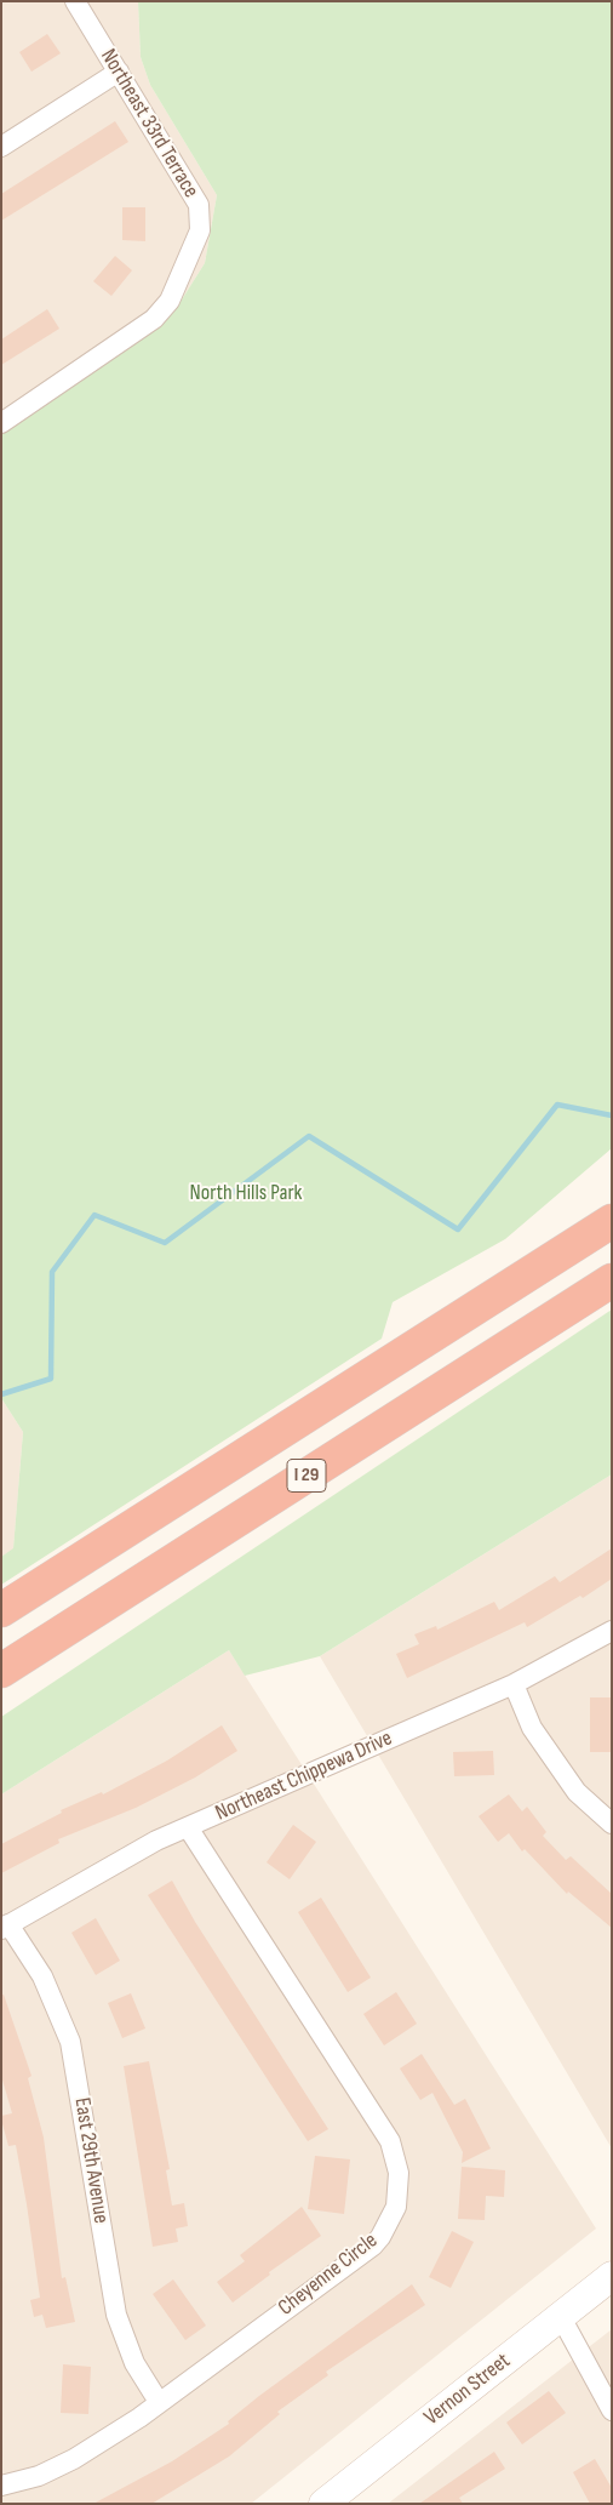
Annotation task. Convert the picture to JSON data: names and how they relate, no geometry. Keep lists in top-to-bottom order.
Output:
{
  "streets": {
    "highway": ["I 29"],
    "main road": ["Vernon Street"],
    "street": [
      "Northeast 33rd Terrace",
      "Northeast Chippewa Drive",
      "East 29th Avenue",
      "Cheyenne Circle"
    ]
  },
  "crossings": [
    ["Northeast Chippewa Drive", "East 29th Avenue"],
    ["Northeast Chippewa Drive", "Cheyenne Circle"],
    ["East 29th Avenue", "Cheyenne Circle"]
  ],
  "parks": ["North Hills Park"]
}
